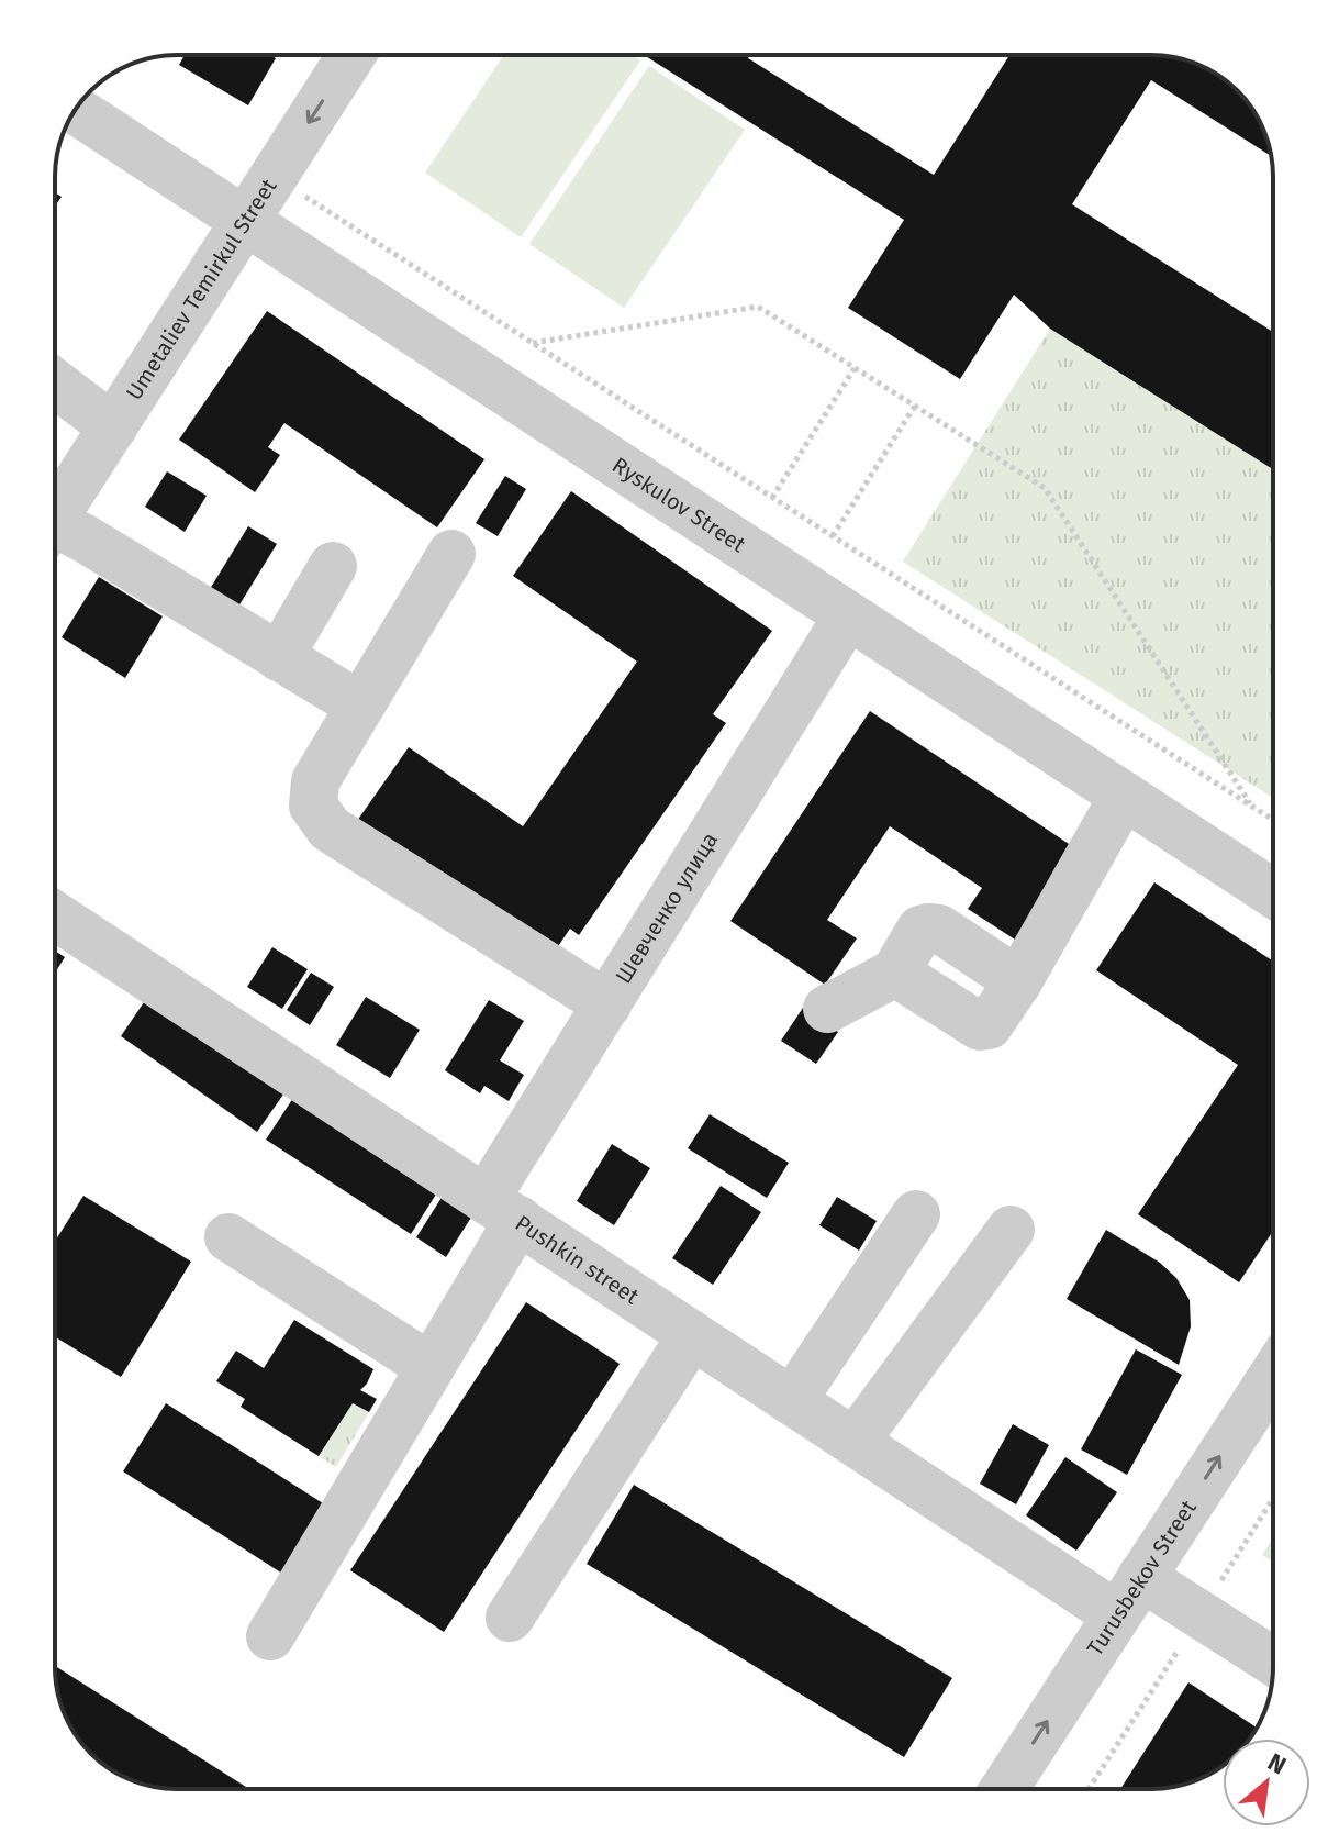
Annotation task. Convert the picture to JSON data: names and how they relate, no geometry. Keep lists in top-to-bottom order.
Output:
{
  "streets": {
    "street": [
      "Umetaliev Temirkul Street",
      "Ryskulov Street",
      "Шевченко улица",
      "Pushkin street",
      "Turusbekov Street"
    ]
  },
  "crossings": [
    ["Umetaliev Temirkul Street", "Ryskulov Street"],
    ["Ryskulov Street", "Шевченко улица"],
    ["Шевченко улица", "Pushkin street"],
    ["Pushkin street", "Turusbekov Street"]
  ],
  "north": "top right"
}
